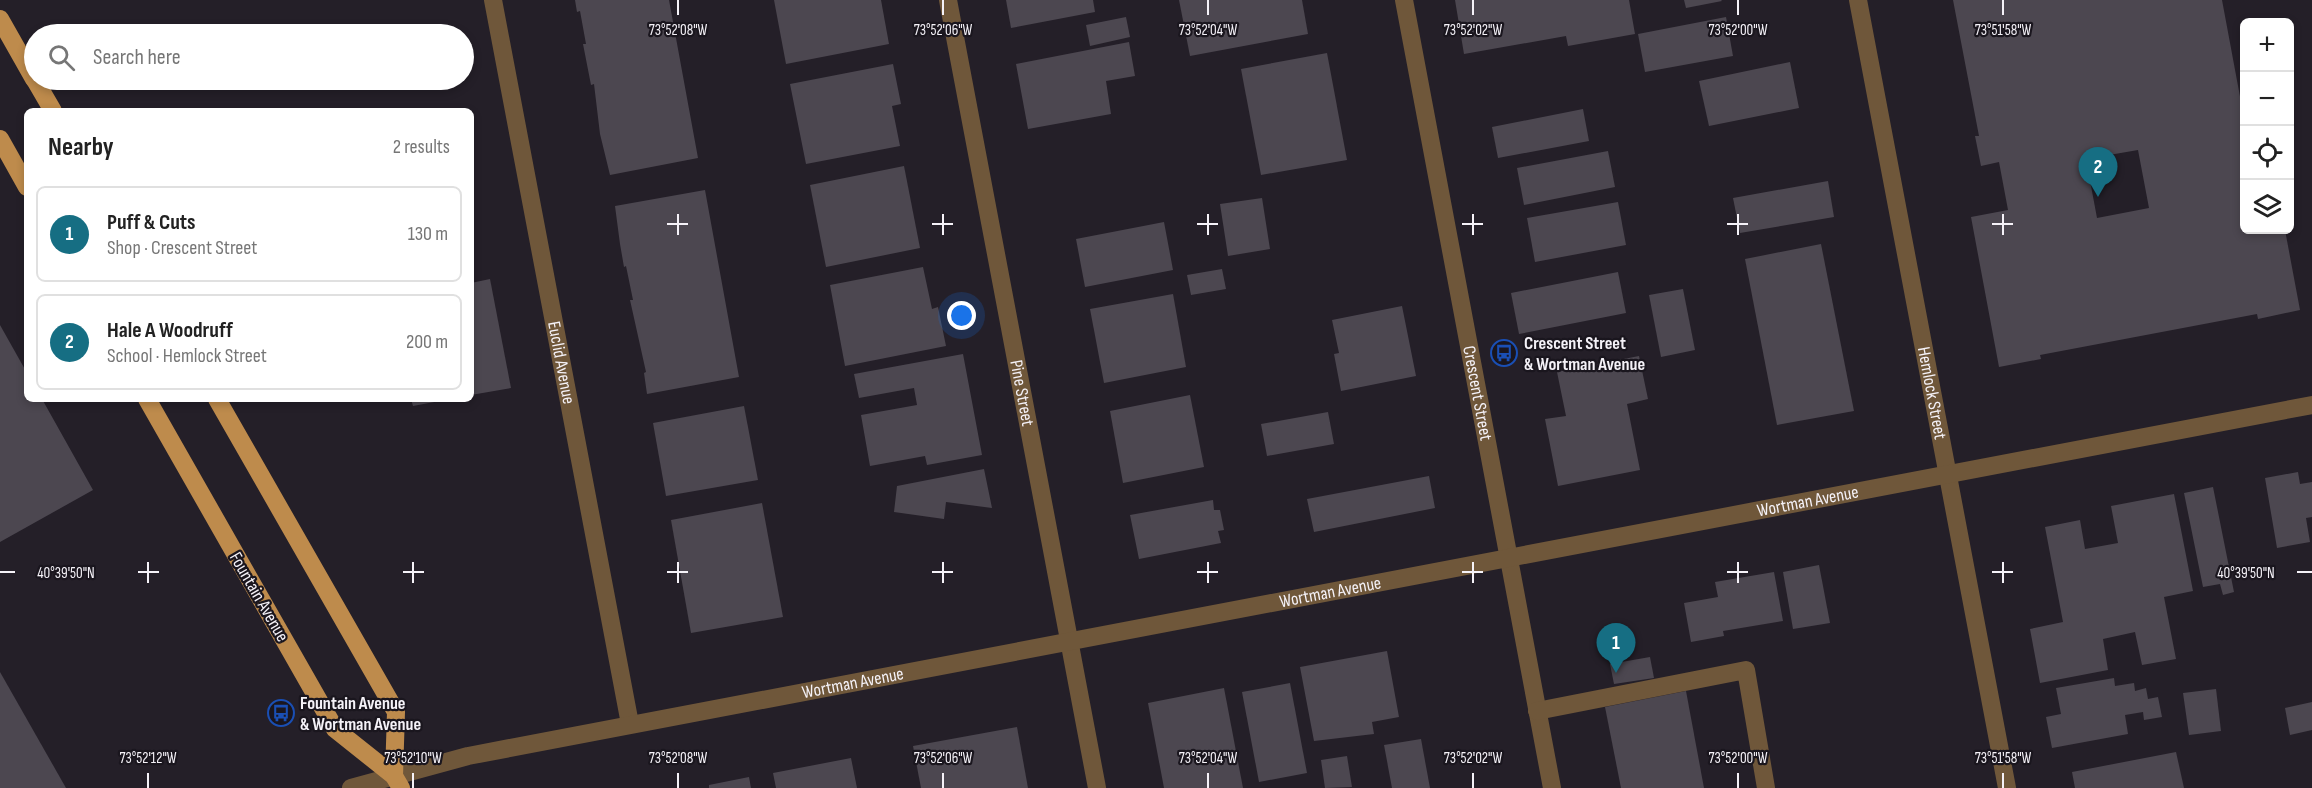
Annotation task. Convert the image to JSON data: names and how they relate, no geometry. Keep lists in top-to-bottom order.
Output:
{
  "streets": {
    "main road": ["Fountain Avenue"],
    "street": [
      "Euclid Avenue",
      "Pine Street",
      "Crescent Street",
      "Hemlock Street",
      "Wortman Avenue"
    ]
  },
  "crossings": [
    ["Euclid Avenue", "Wortman Avenue"],
    ["Pine Street", "Wortman Avenue"],
    ["Crescent Street", "Wortman Avenue"],
    ["Hemlock Street", "Wortman Avenue"],
    ["Wortman Avenue", "Fountain Avenue"]
  ],
  "places": {
    "bus stop": ["Crescent Street & Wortman Avenue", "Fountain Avenue & Wortman Avenue"]
  },
  "page": {
    "map_buttons": ["+", "−"],
    "search": "Search here",
    "heading": ["Nearby", "2 results"],
    "pins": ["2", "1"],
    "list": [
      {
        "mark": "1",
        "name": "Puff & Cuts",
        "note": "Shop · Crescent Street",
        "value": "130 m"
      },
      {
        "mark": "2",
        "name": "Hale A Woodruff",
        "note": "School · Hemlock Street",
        "value": "200 m"
      }
    ]
  },
  "coordinates": [
    "73°52'08\"W",
    "73°52'06\"W",
    "73°52'04\"W",
    "73°52'02\"W",
    "73°52'00\"W",
    "73°51'58\"W",
    "40°39'50\"N",
    "73°52'12\"W",
    "73°52'10\"W"
  ]
}
